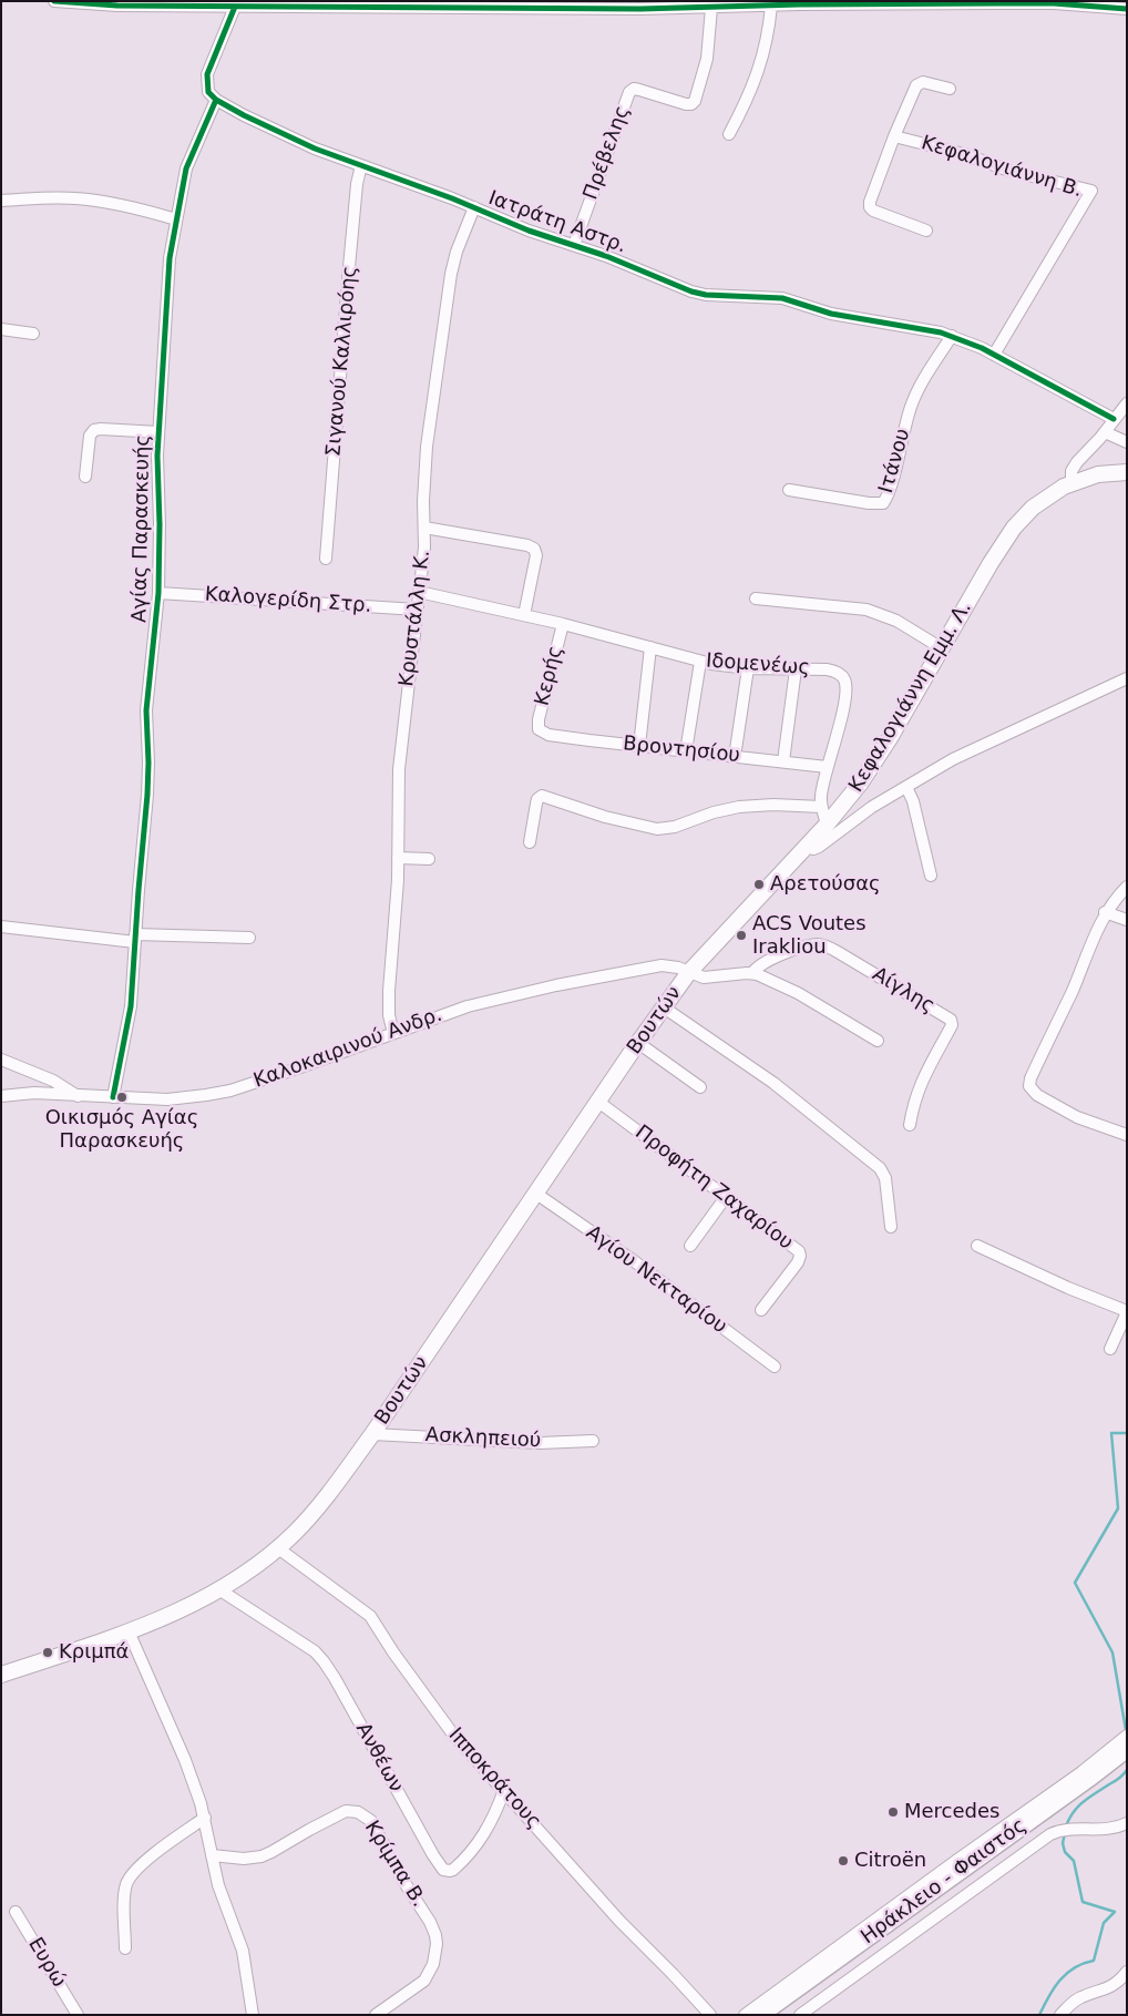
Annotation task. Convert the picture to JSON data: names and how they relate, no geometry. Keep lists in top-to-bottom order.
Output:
{
  "streets": {
    "main road": ["Κεφαλογιάννη Εμμ. Λ.", "Βουτών", "Ηράκλειο - Φαιστός"],
    "street": [
      "Πρέβελης",
      "Κεφαλογιάννη Β.",
      "Ιατράτη Αστρ.",
      "Σιγανού Καλλιρόης",
      "Ιτάνου",
      "Αγίας Παρασκευής",
      "Καλογερίδη Στρ.",
      "Κρυστάλλη Κ.",
      "Ιδομενέως",
      "Κερής",
      "Βροντησίου",
      "Αίγλης",
      "Καλοκαιρινού Ανδρ.",
      "Προφήτη Ζαχαρίου",
      "Αγίου Νεκταρίου",
      "Ασκληπειού",
      "Ανθέων",
      "Ιπποκράτους",
      "Κρίμπα Β.",
      "Ευρώ"
    ]
  },
  "crossings": [
    ["Πρέβελης", "Ιατράτη Αστρ."],
    ["Κεφαλογιάννη Β.", "Ιατράτη Αστρ."],
    ["Ιατράτη Αστρ.", "Σιγανού Καλλιρόης"],
    ["Ιατράτη Αστρ.", "Ιτάνου"],
    ["Ιατράτη Αστρ.", "Αγίας Παρασκευής"],
    ["Ιατράτη Αστρ.", "Κρυστάλλη Κ."],
    ["Αγίας Παρασκευής", "Καλογερίδη Στρ."],
    ["Αγίας Παρασκευής", "Καλοκαιρινού Ανδρ."],
    ["Καλογερίδη Στρ.", "Κρυστάλλη Κ."],
    ["Κρυστάλλη Κ.", "Ιδομενέως"],
    ["Κρυστάλλη Κ.", "Καλοκαιρινού Ανδρ."],
    ["Ιδομενέως", "Κερής"],
    ["Ιδομενέως", "Κεφαλογιάννη Εμμ. Λ."],
    ["Ιδομενέως", "Βροντησίου"],
    ["Κερής", "Βροντησίου"],
    ["Κεφαλογιάννη Εμμ. Λ.", "Βουτών"],
    ["Αίγλης", "Καλοκαιρινού Ανδρ."],
    ["Βουτών", "Καλοκαιρινού Ανδρ."],
    ["Βουτών", "Προφήτη Ζαχαρίου"],
    ["Βουτών", "Αγίου Νεκταρίου"],
    ["Βουτών", "Ασκληπειού"],
    ["Βουτών", "Ανθέων"],
    ["Βουτών", "Ιπποκράτους"],
    ["Ανθέων", "Ιπποκράτους"]
  ],
  "places": [
    "Αρετούσας",
    "ACS Voutes Irakliou",
    "Οικισμός Αγίας Παρασκευής",
    "Κριμπά",
    "Mercedes",
    "Citroën"
  ]
}
